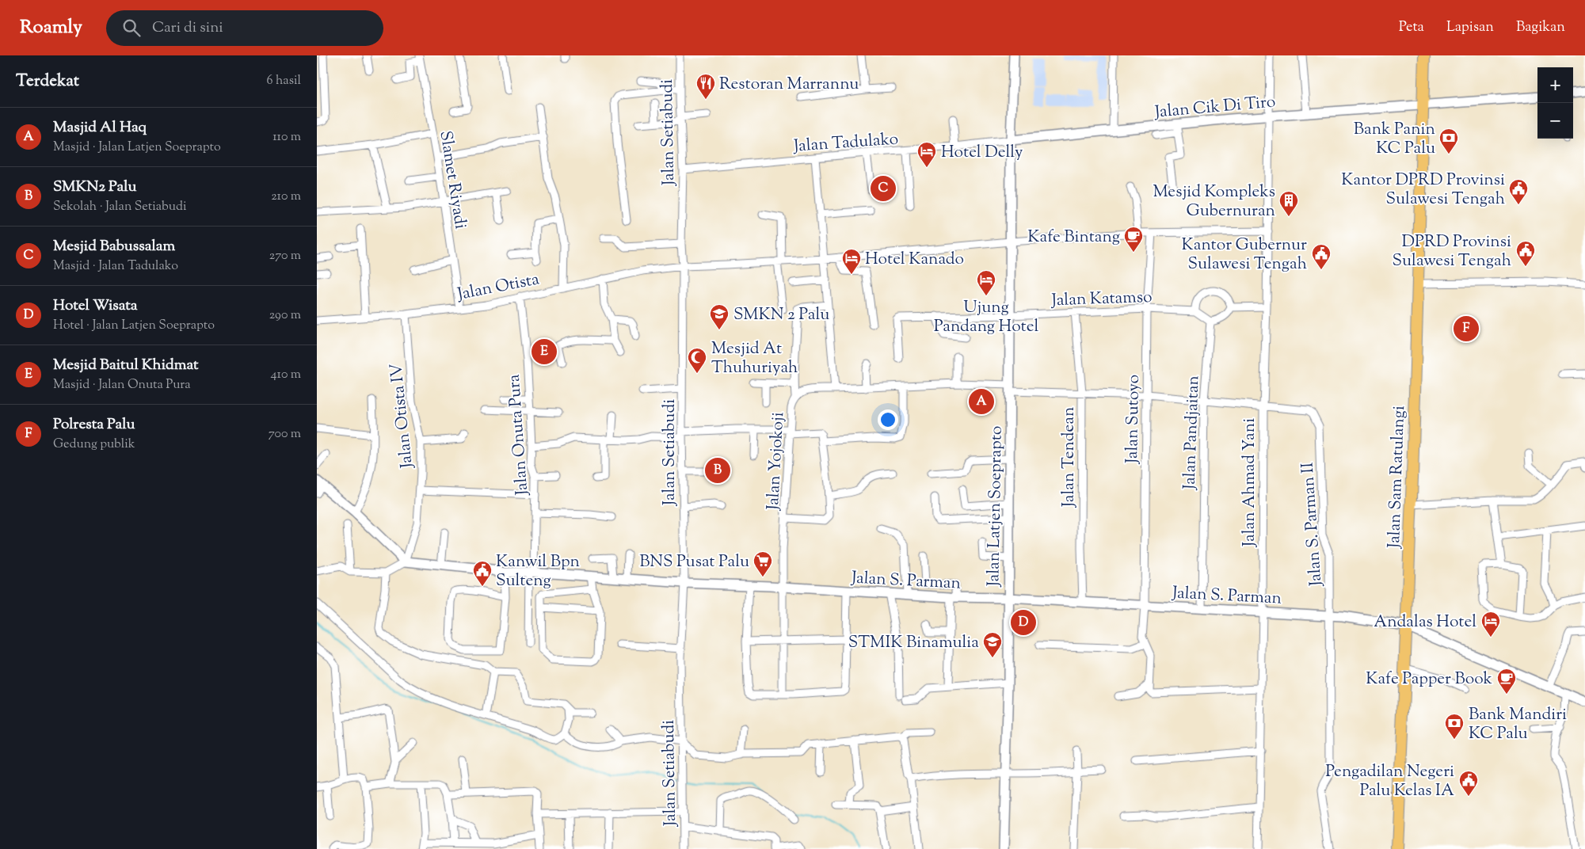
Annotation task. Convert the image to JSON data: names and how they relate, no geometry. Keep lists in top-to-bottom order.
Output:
{
  "streets": {
    "highway": ["Jalan Sam Ratulangi"],
    "street": [
      "Jalan Cik Di Tiro",
      "Jalan Setiabudi",
      "Jalan Tadulako",
      "Slamet Riyadi",
      "Jalan Otista",
      "Jalan Katamso",
      "Jalan Otista IV",
      "Jalan Sutoyo",
      "Jalan Pandjaitan",
      "Jalan Onuta Pura",
      "Jalan Tendean",
      "Jalan Yojokoji",
      "Jalan Ahmad Yani",
      "Jalan Latjen Soeprapto",
      "Jalan S. Parman II",
      "Jalan S. Parman"
    ]
  },
  "crossings": [
    ["Jalan Cik Di Tiro", "Jalan Tadulako"],
    ["Jalan Cik Di Tiro", "Jalan Sam Ratulangi"],
    ["Jalan Cik Di Tiro", "Jalan Ahmad Yani"],
    ["Jalan Cik Di Tiro", "Jalan Latjen Soeprapto"],
    ["Jalan Setiabudi", "Jalan Tadulako"],
    ["Jalan Setiabudi", "Jalan Otista"],
    ["Jalan Setiabudi", "Jalan S. Parman"],
    ["Jalan Tadulako", "Jalan Latjen Soeprapto"],
    ["Slamet Riyadi", "Jalan Otista"],
    ["Jalan Otista", "Jalan Otista IV"],
    ["Jalan Otista", "Jalan Sutoyo"],
    ["Jalan Otista", "Jalan Onuta Pura"],
    ["Jalan Otista", "Jalan Ahmad Yani"],
    ["Jalan Otista", "Jalan Latjen Soeprapto"],
    ["Jalan Katamso", "Jalan Sutoyo"],
    ["Jalan Katamso", "Jalan Pandjaitan"],
    ["Jalan Katamso", "Jalan Tendean"],
    ["Jalan Katamso", "Jalan Latjen Soeprapto"],
    ["Jalan Otista IV", "Jalan S. Parman"],
    ["Jalan Sutoyo", "Jalan Yojokoji"],
    ["Jalan Sutoyo", "Jalan S. Parman"],
    ["Jalan Pandjaitan", "Jalan Yojokoji"],
    ["Jalan Pandjaitan", "Jalan S. Parman"],
    ["Jalan Onuta Pura", "Jalan S. Parman"],
    ["Jalan Tendean", "Jalan Yojokoji"],
    ["Jalan Tendean", "Jalan S. Parman"],
    ["Jalan Yojokoji", "Jalan Ahmad Yani"],
    ["Jalan Yojokoji", "Jalan Latjen Soeprapto"],
    ["Jalan Yojokoji", "Jalan S. Parman II"],
    ["Jalan Yojokoji", "Jalan S. Parman"],
    ["Jalan Sam Ratulangi", "Jalan S. Parman"],
    ["Jalan Ahmad Yani", "Jalan S. Parman II"],
    ["Jalan Ahmad Yani", "Jalan S. Parman"],
    ["Jalan Latjen Soeprapto", "Jalan S. Parman"],
    ["Jalan S. Parman II", "Jalan S. Parman"]
  ],
  "places": {
    "restaurant": ["Restoran Marrannu"],
    "bank": ["Bank Panin KC Palu", "Bank Mandiri KC Palu"],
    "hotel": [
      "Hotel Delly",
      "Hotel Kanado",
      "Ujung Pandang Hotel",
      "Andalas Hotel"
    ],
    "public building": [
      "Kantor DPRD Provinsi Sulawesi Tengah",
      "DPRD Provinsi Sulawesi Tengah",
      "Kantor Gubernur Sulawesi Tengah",
      "Kanwil Bpn Sulteng",
      "Pengadilan Negeri Palu Kelas IA"
    ],
    "building": ["Mesjid Kompleks Gubernuran"],
    "cafe": ["Kafe Bintang", "Kafe Papper Book"],
    "school or university": ["SMKN 2 Palu", "STMIK Binamulia"],
    "mosque": ["Mesjid At Thuhuriyah"],
    "supermarket": ["BNS Pusat Palu"]
  },
  "page": {
    "header": "Roamly",
    "search": "Cari di sini",
    "nav": ["Peta", "Lapisan", "Bagikan"],
    "heading": ["Terdekat", "6 hasil"],
    "map_buttons": ["+", "−"],
    "list": [
      {
        "mark": "A",
        "name": "Masjid Al Haq",
        "note": "Masjid · Jalan Latjen Soeprapto",
        "value": "110 m"
      },
      {
        "mark": "B",
        "name": "SMKN2 Palu",
        "note": "Sekolah · Jalan Setiabudi",
        "value": "210 m"
      },
      {
        "mark": "C",
        "name": "Mesjid Babussalam",
        "note": "Masjid · Jalan Tadulako",
        "value": "270 m"
      },
      {
        "mark": "D",
        "name": "Hotel Wisata",
        "note": "Hotel · Jalan Latjen Soeprapto",
        "value": "290 m"
      },
      {
        "mark": "E",
        "name": "Mesjid Baitul Khidmat",
        "note": "Masjid · Jalan Onuta Pura",
        "value": "410 m"
      },
      {
        "mark": "F",
        "name": "Polresta Palu",
        "note": "Gedung publik",
        "value": "700 m"
      }
    ],
    "pins": [
      "C",
      "F",
      "E",
      "A",
      "B",
      "D"
    ]
  }
}
